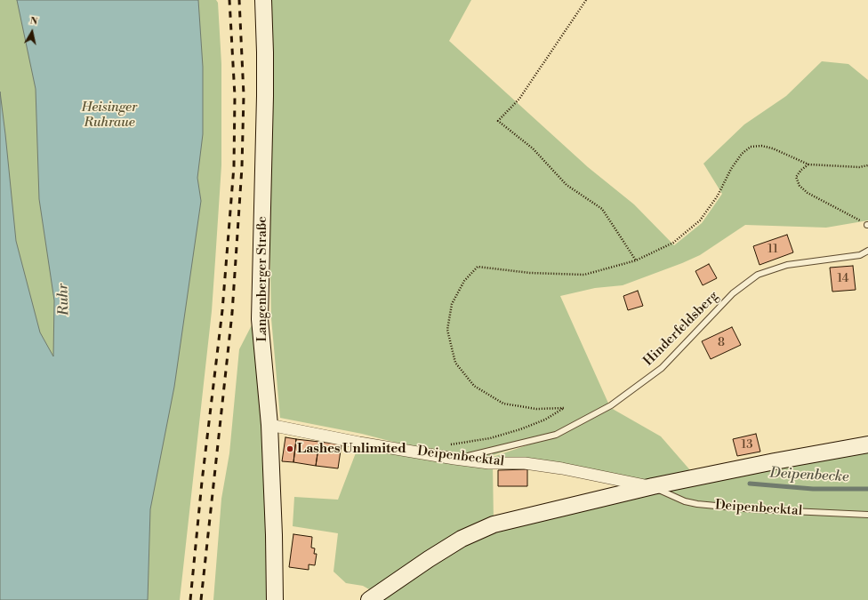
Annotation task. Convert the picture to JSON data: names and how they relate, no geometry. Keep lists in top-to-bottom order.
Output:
{
  "streets": {
    "main road": ["Langenberger Straße", "Deipenbecktal"],
    "lane": ["Hinderfeldsberg"]
  },
  "crossings": [
    ["Langenberger Straße", "Deipenbecktal"],
    ["Hinderfeldsberg", "Deipenbecktal"]
  ],
  "water": ["Ruhr", "Deipenbecke"],
  "parks": ["Heisinger Ruhraue"],
  "places": ["Lashes Unlimited"],
  "house_numbers": [
    "11",
    "14",
    "8",
    "13"
  ],
  "north": "top"
}
